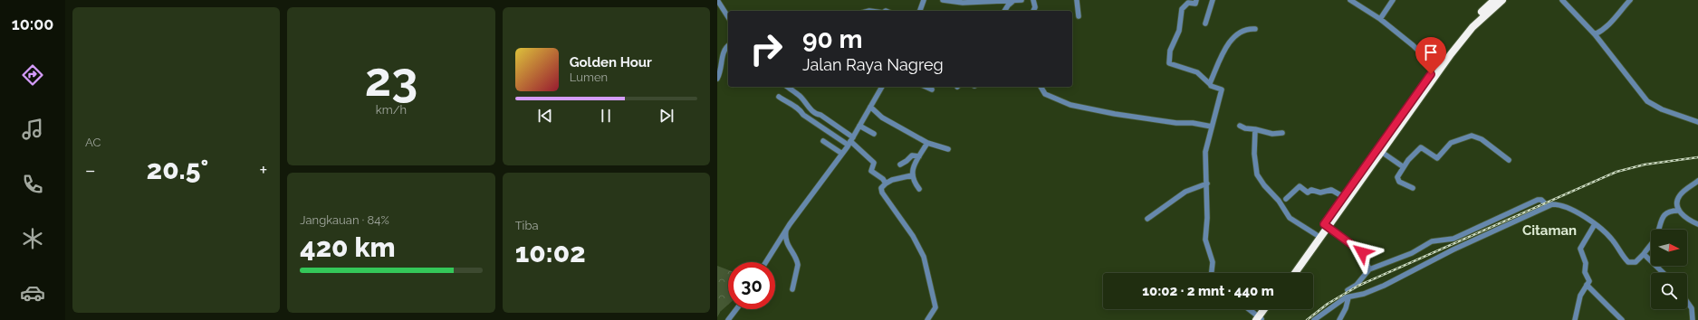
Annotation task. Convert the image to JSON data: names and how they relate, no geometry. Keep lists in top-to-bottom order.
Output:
{
  "districts": ["Citaman"],
  "north": "right",
  "page": {
    "tabs": "10:00",
    "tile": [
      "AC",
      ["23", "km/h"],
      ["Jangkauan · 84%", "420 km"],
      ["Tiba", "10:02"]
    ],
    "turn": ["90 m", "Jalan Raya Nagreg"],
    "song": ["Golden Hour", "Lumen"],
    "heat": ["−", "20.5°", "+"],
    "limit": "30",
    "trip": "10:02 · 2 mnt · 440 m"
  }
}
